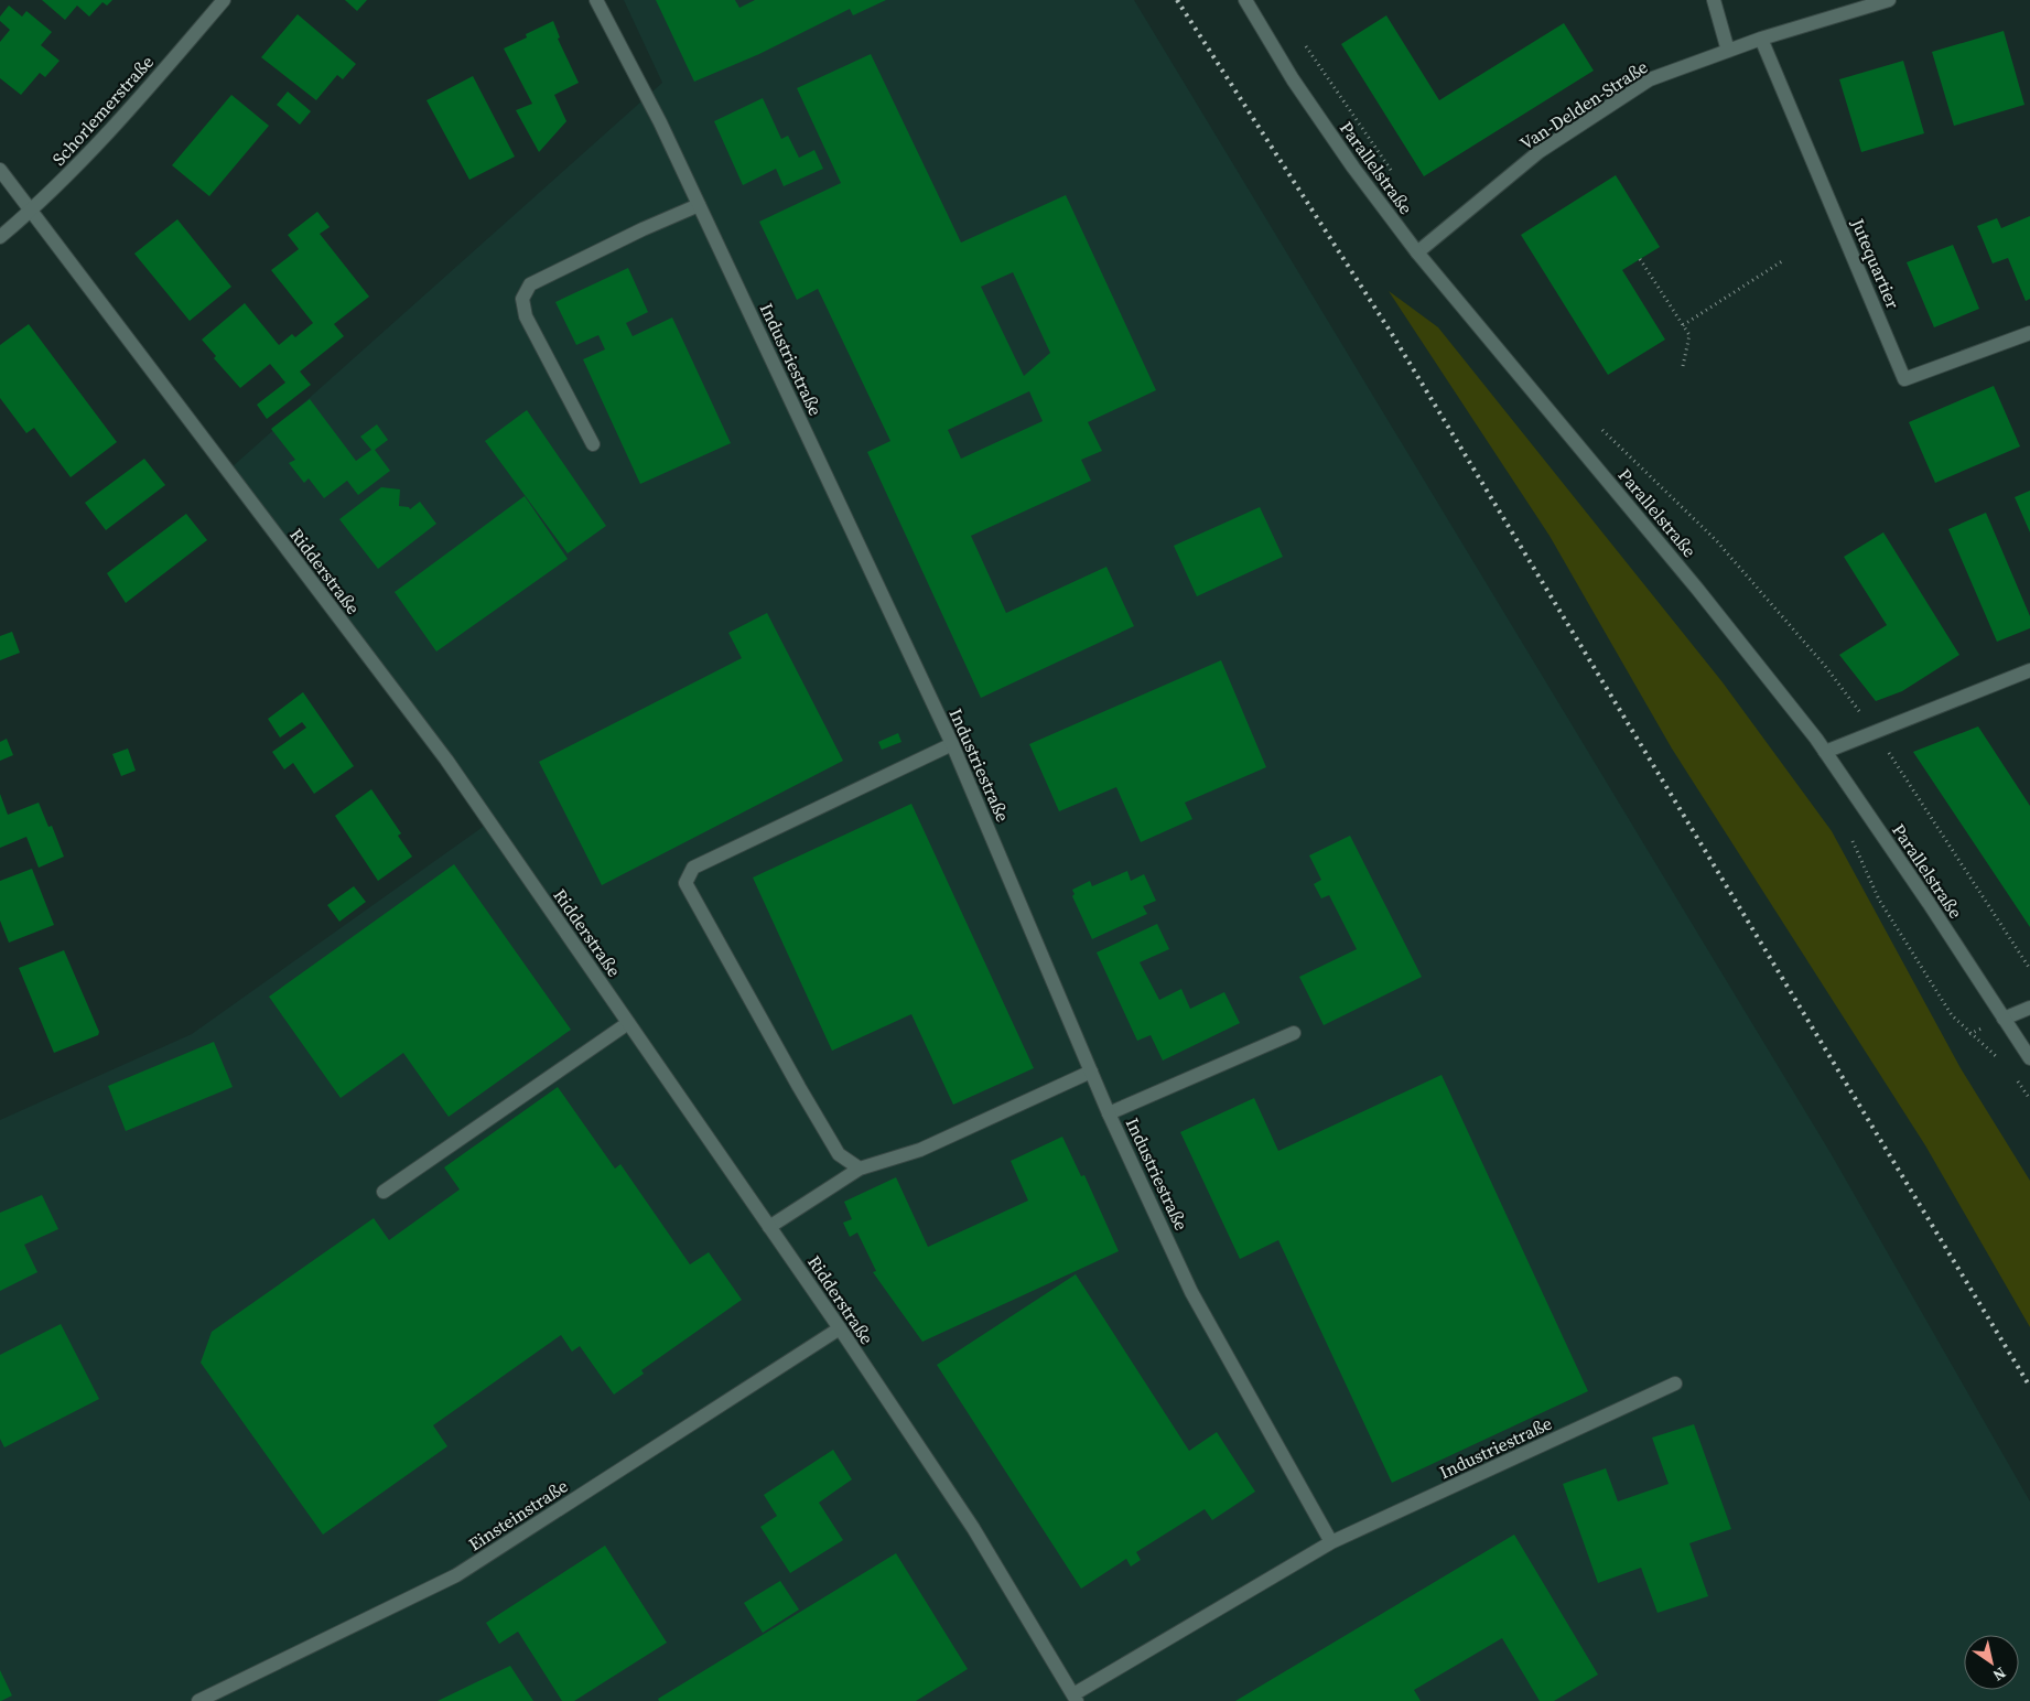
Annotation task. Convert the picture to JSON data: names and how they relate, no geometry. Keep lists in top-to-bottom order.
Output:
{
  "streets": {
    "street": [
      "Van-Delden-Straße",
      "Schorlemerstraße",
      "Parallelstraße",
      "Jutequartier",
      "Industriestraße",
      "Ridderstraße",
      "Einsteinstraße"
    ]
  },
  "crossings": [
    ["Van-Delden-Straße", "Parallelstraße"],
    ["Van-Delden-Straße", "Jutequartier"],
    ["Schorlemerstraße", "Ridderstraße"],
    ["Industriestraße", "Ridderstraße"],
    ["Ridderstraße", "Einsteinstraße"]
  ],
  "north": "bottom right"
}
